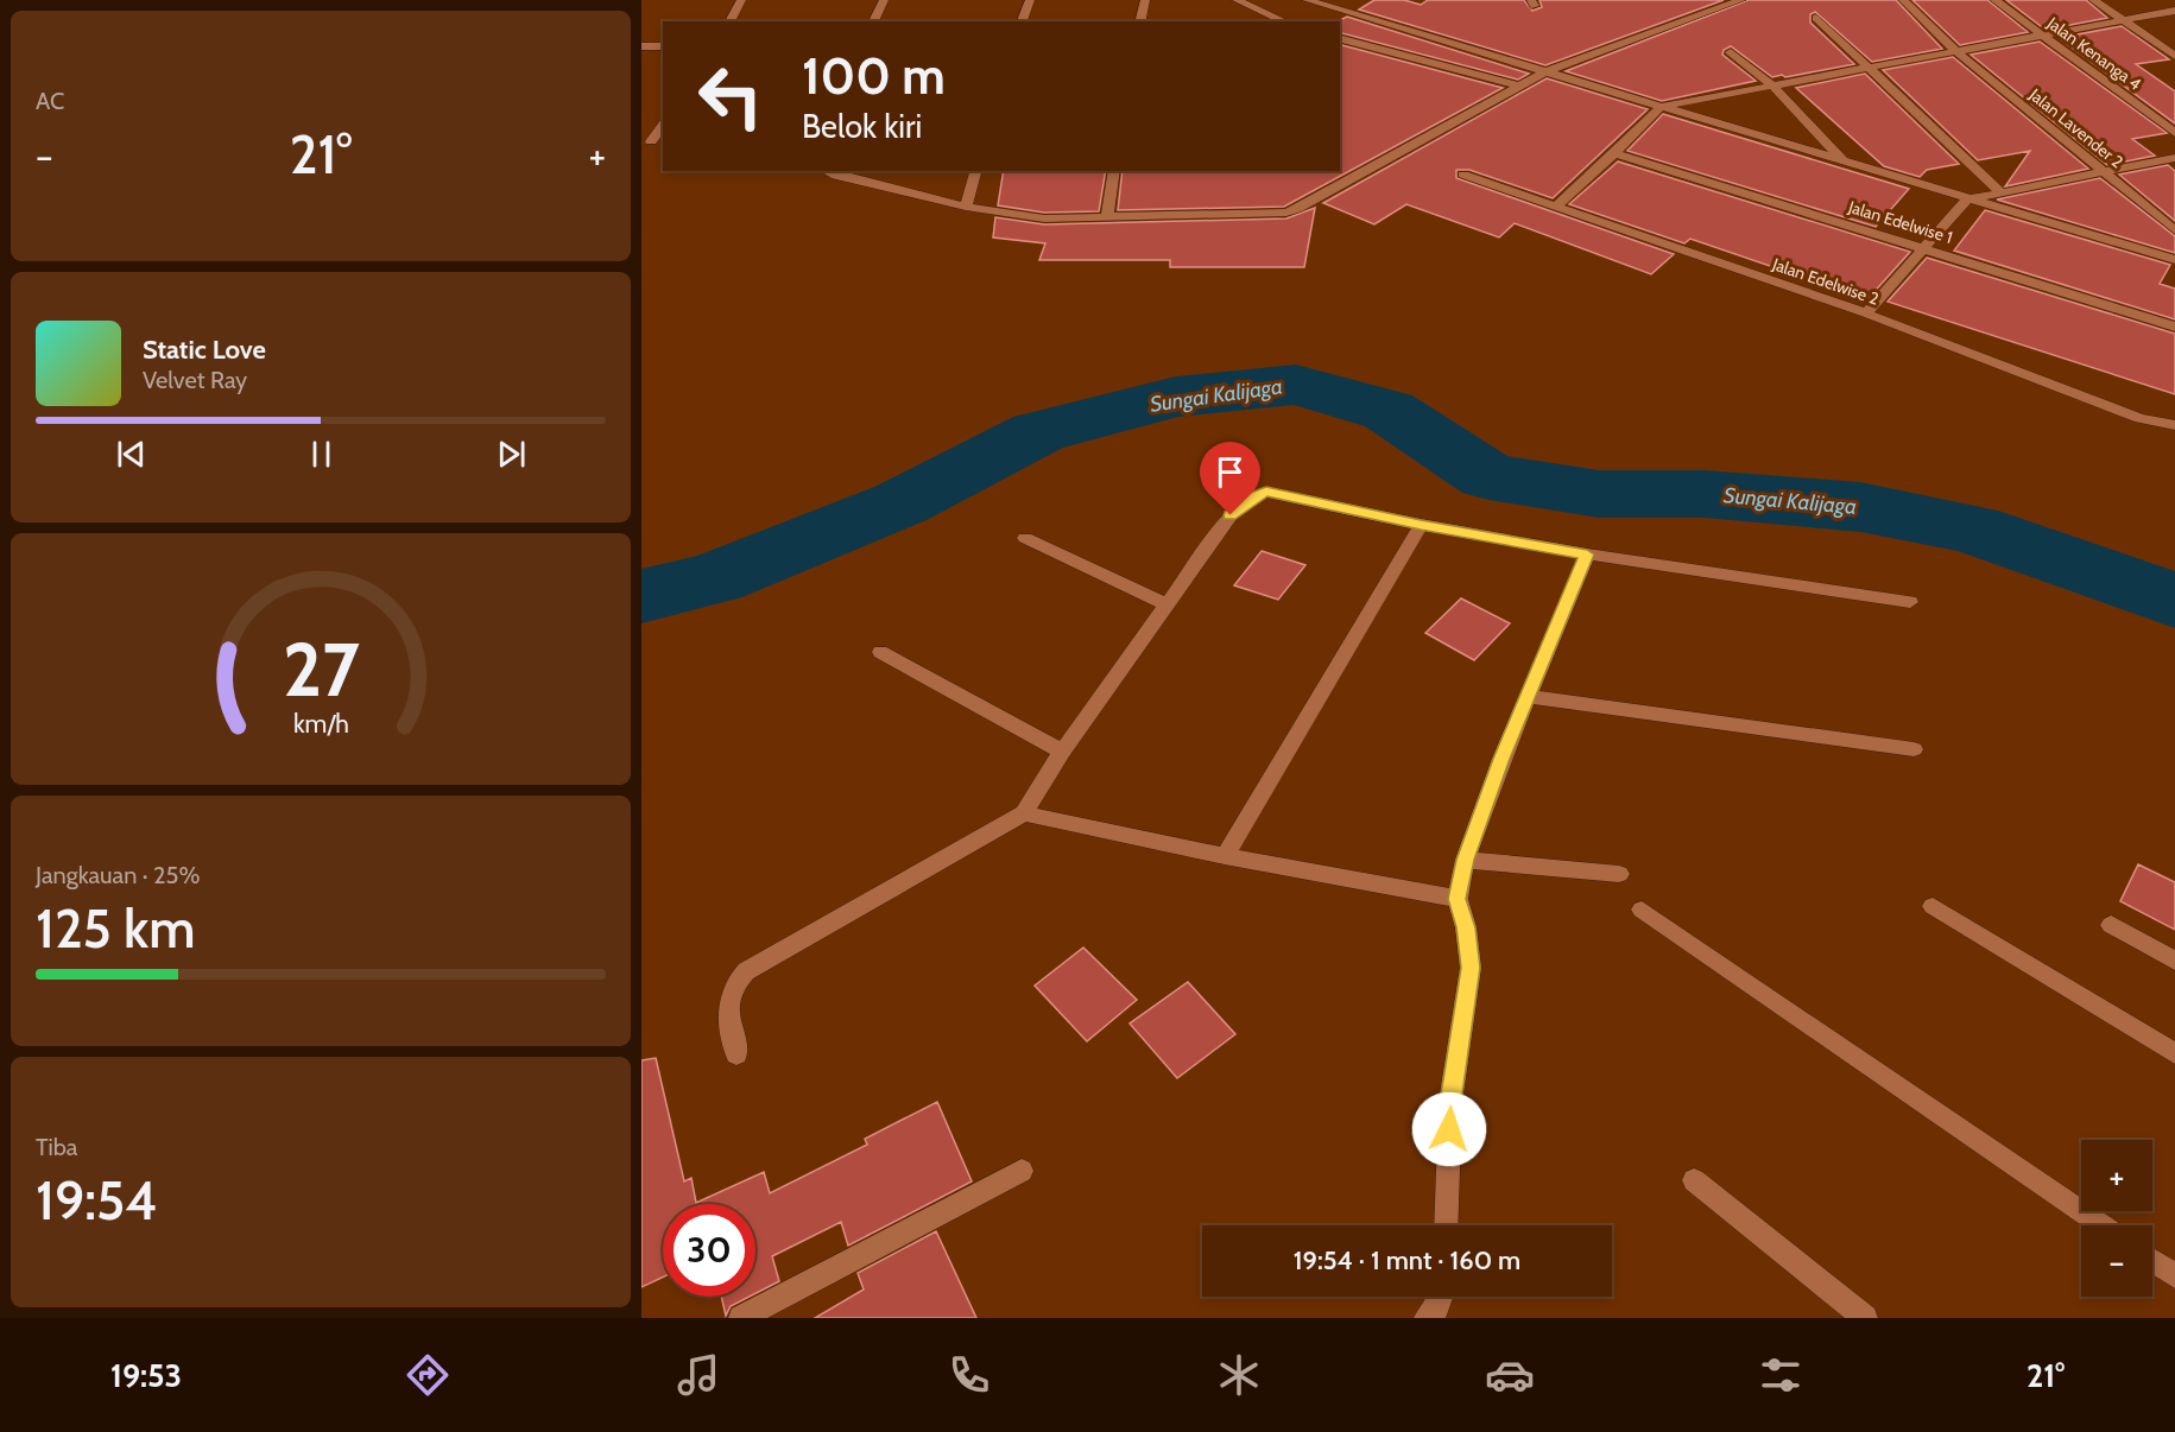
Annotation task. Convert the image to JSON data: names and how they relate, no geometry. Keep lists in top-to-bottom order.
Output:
{
  "streets": {
    "street": [
      "Jalan Kenanga 4",
      "Jalan Lavender 2",
      "Jalan Edelwise 1",
      "Jalan Edelwise 2"
    ]
  },
  "water": ["Sungai Kalijaga"],
  "page": {
    "tile": [
      "AC",
      ["Jangkauan · 25%", "125 km"],
      ["Tiba", "19:54"]
    ],
    "turn": ["100 m", "Belok kiri"],
    "heat": ["−", "21°", "+"],
    "song": ["Static Love", "Velvet Ray"],
    "map_buttons": ["+", "−"],
    "limit": "30",
    "trip": "19:54 · 1 mnt · 160 m",
    "tabs": ["19:53", "21°"],
    "gauge": ["27", "km/h"]
  }
}
